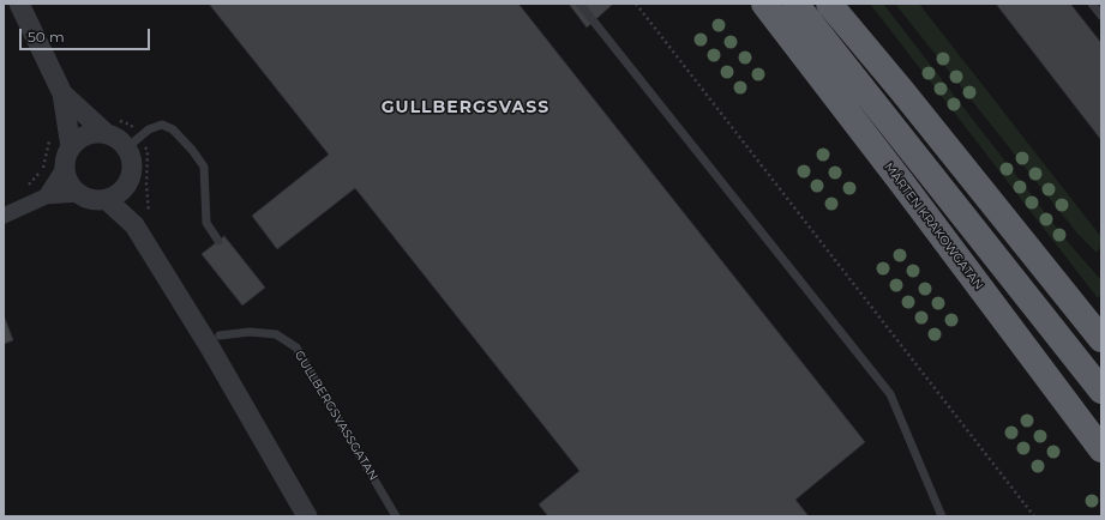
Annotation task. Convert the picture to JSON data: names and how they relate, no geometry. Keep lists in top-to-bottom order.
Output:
{
  "streets": {
    "highway": ["MÅRTEN KRAKOWGATAN"],
    "lane": ["GULLBERGSVASSGATAN"]
  },
  "districts": ["GULLBERGSVASS"],
  "scale_bar": "50 m"
}
